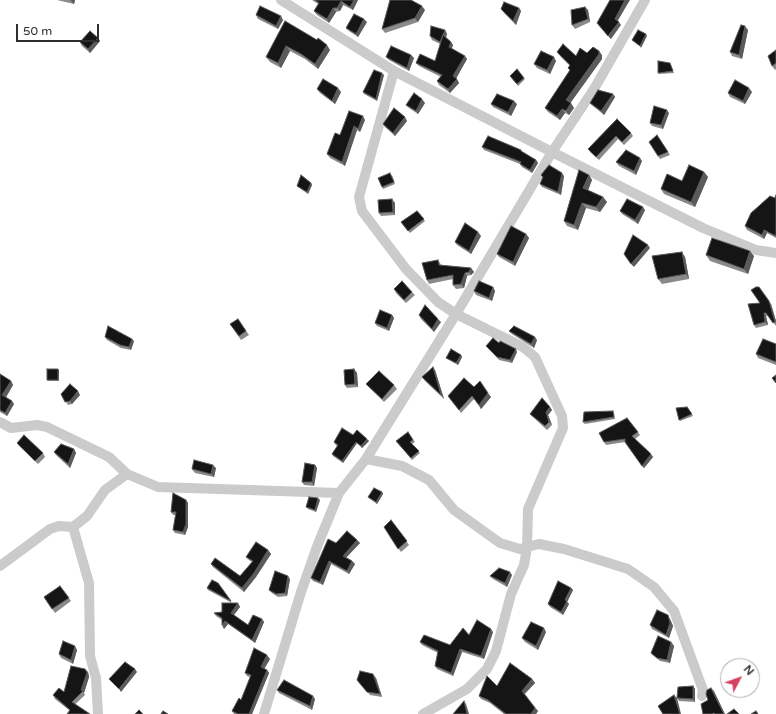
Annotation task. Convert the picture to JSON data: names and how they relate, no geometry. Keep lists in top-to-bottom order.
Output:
{
  "scale_bar": "50 m",
  "north": "top right"
}
